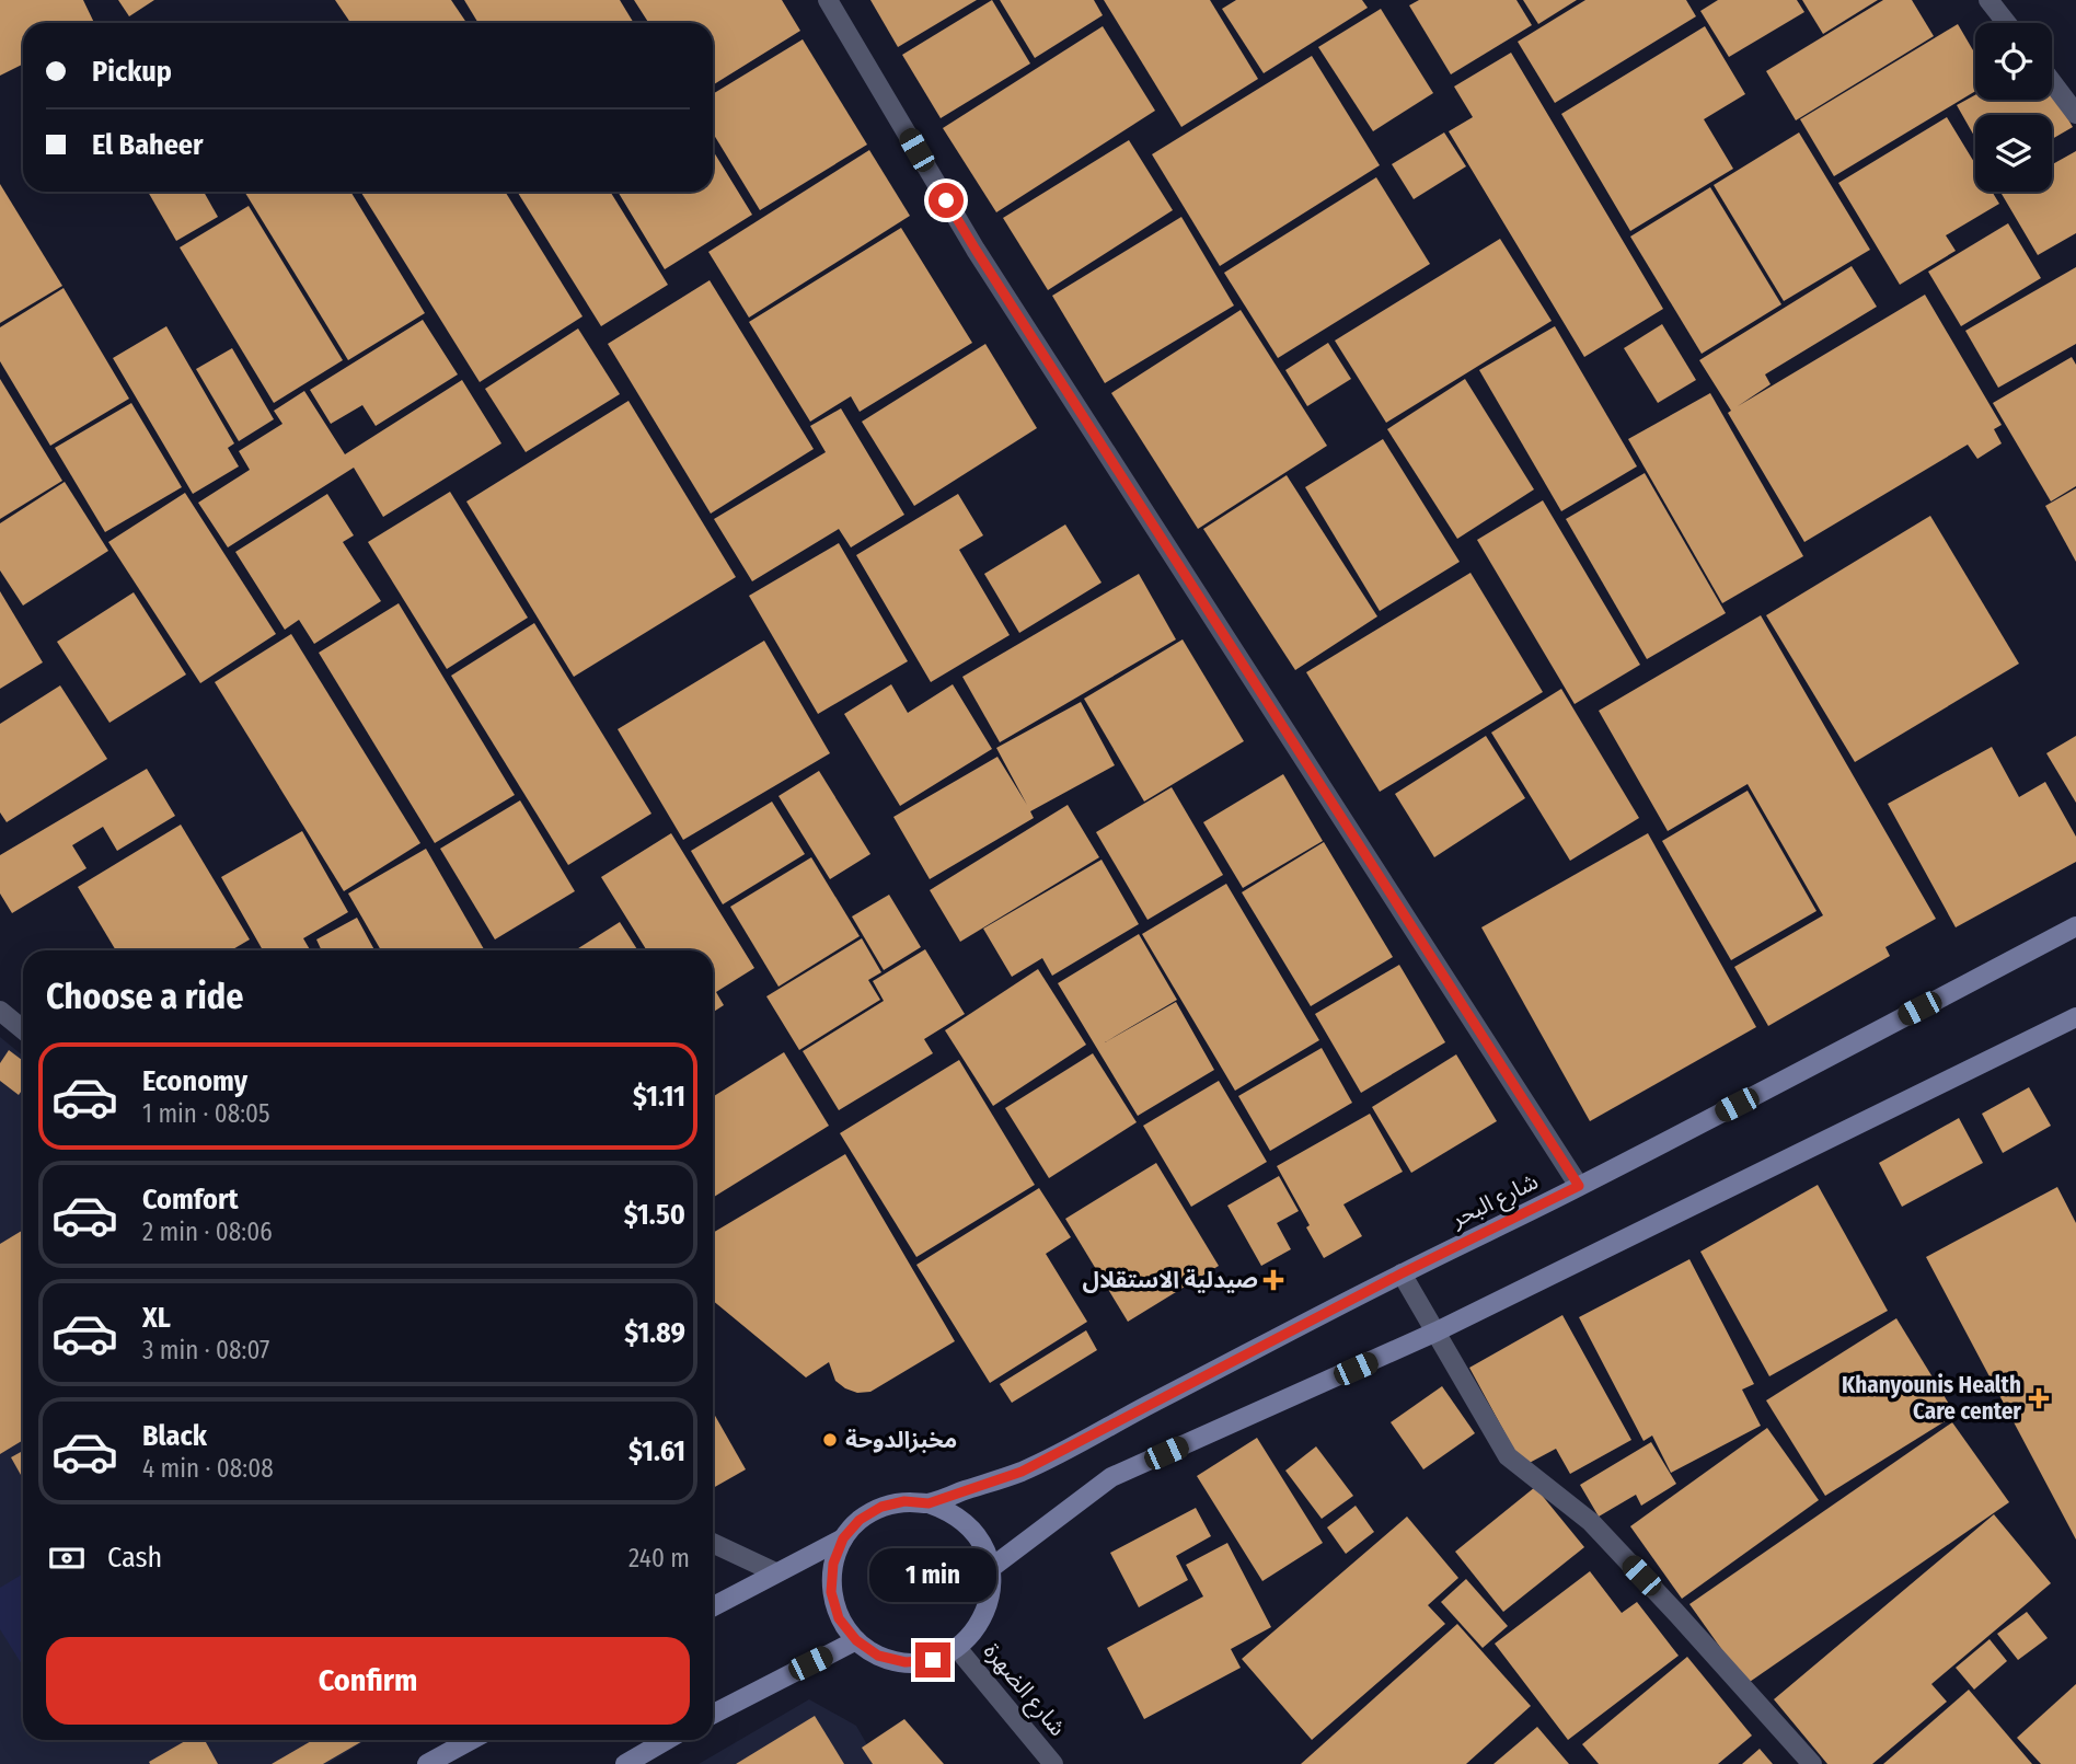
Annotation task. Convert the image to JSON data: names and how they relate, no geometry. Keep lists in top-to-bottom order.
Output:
{
  "streets": {
    "main road": ["شارع البحر"],
    "street": ["شارع الضهرة"]
  },
  "crossings": [
    ["شارع البحر", "شارع الضهرة"]
  ],
  "places": {
    "health": ["صيدلية الاستقلال", "Khanyounis Health Care center"],
    "other": ["مخبزالدوحة"]
  },
  "page": {
    "banner": ["Pickup", "El Baheer"],
    "heading": "Choose a ride",
    "list": [
      {
        "name": "Economy",
        "note": "1 min · 08:05",
        "value": "$1.11"
      },
      {
        "name": "Comfort",
        "note": "2 min · 08:06",
        "value": "$1.50"
      },
      {
        "name": "XL",
        "note": "3 min · 08:07",
        "value": "$1.89"
      },
      {
        "name": "Black",
        "note": "4 min · 08:08",
        "value": "$1.61"
      }
    ],
    "pay": ["Cash", "240 m"],
    "bubble": "1 min",
    "buttons": "Confirm"
  }
}
